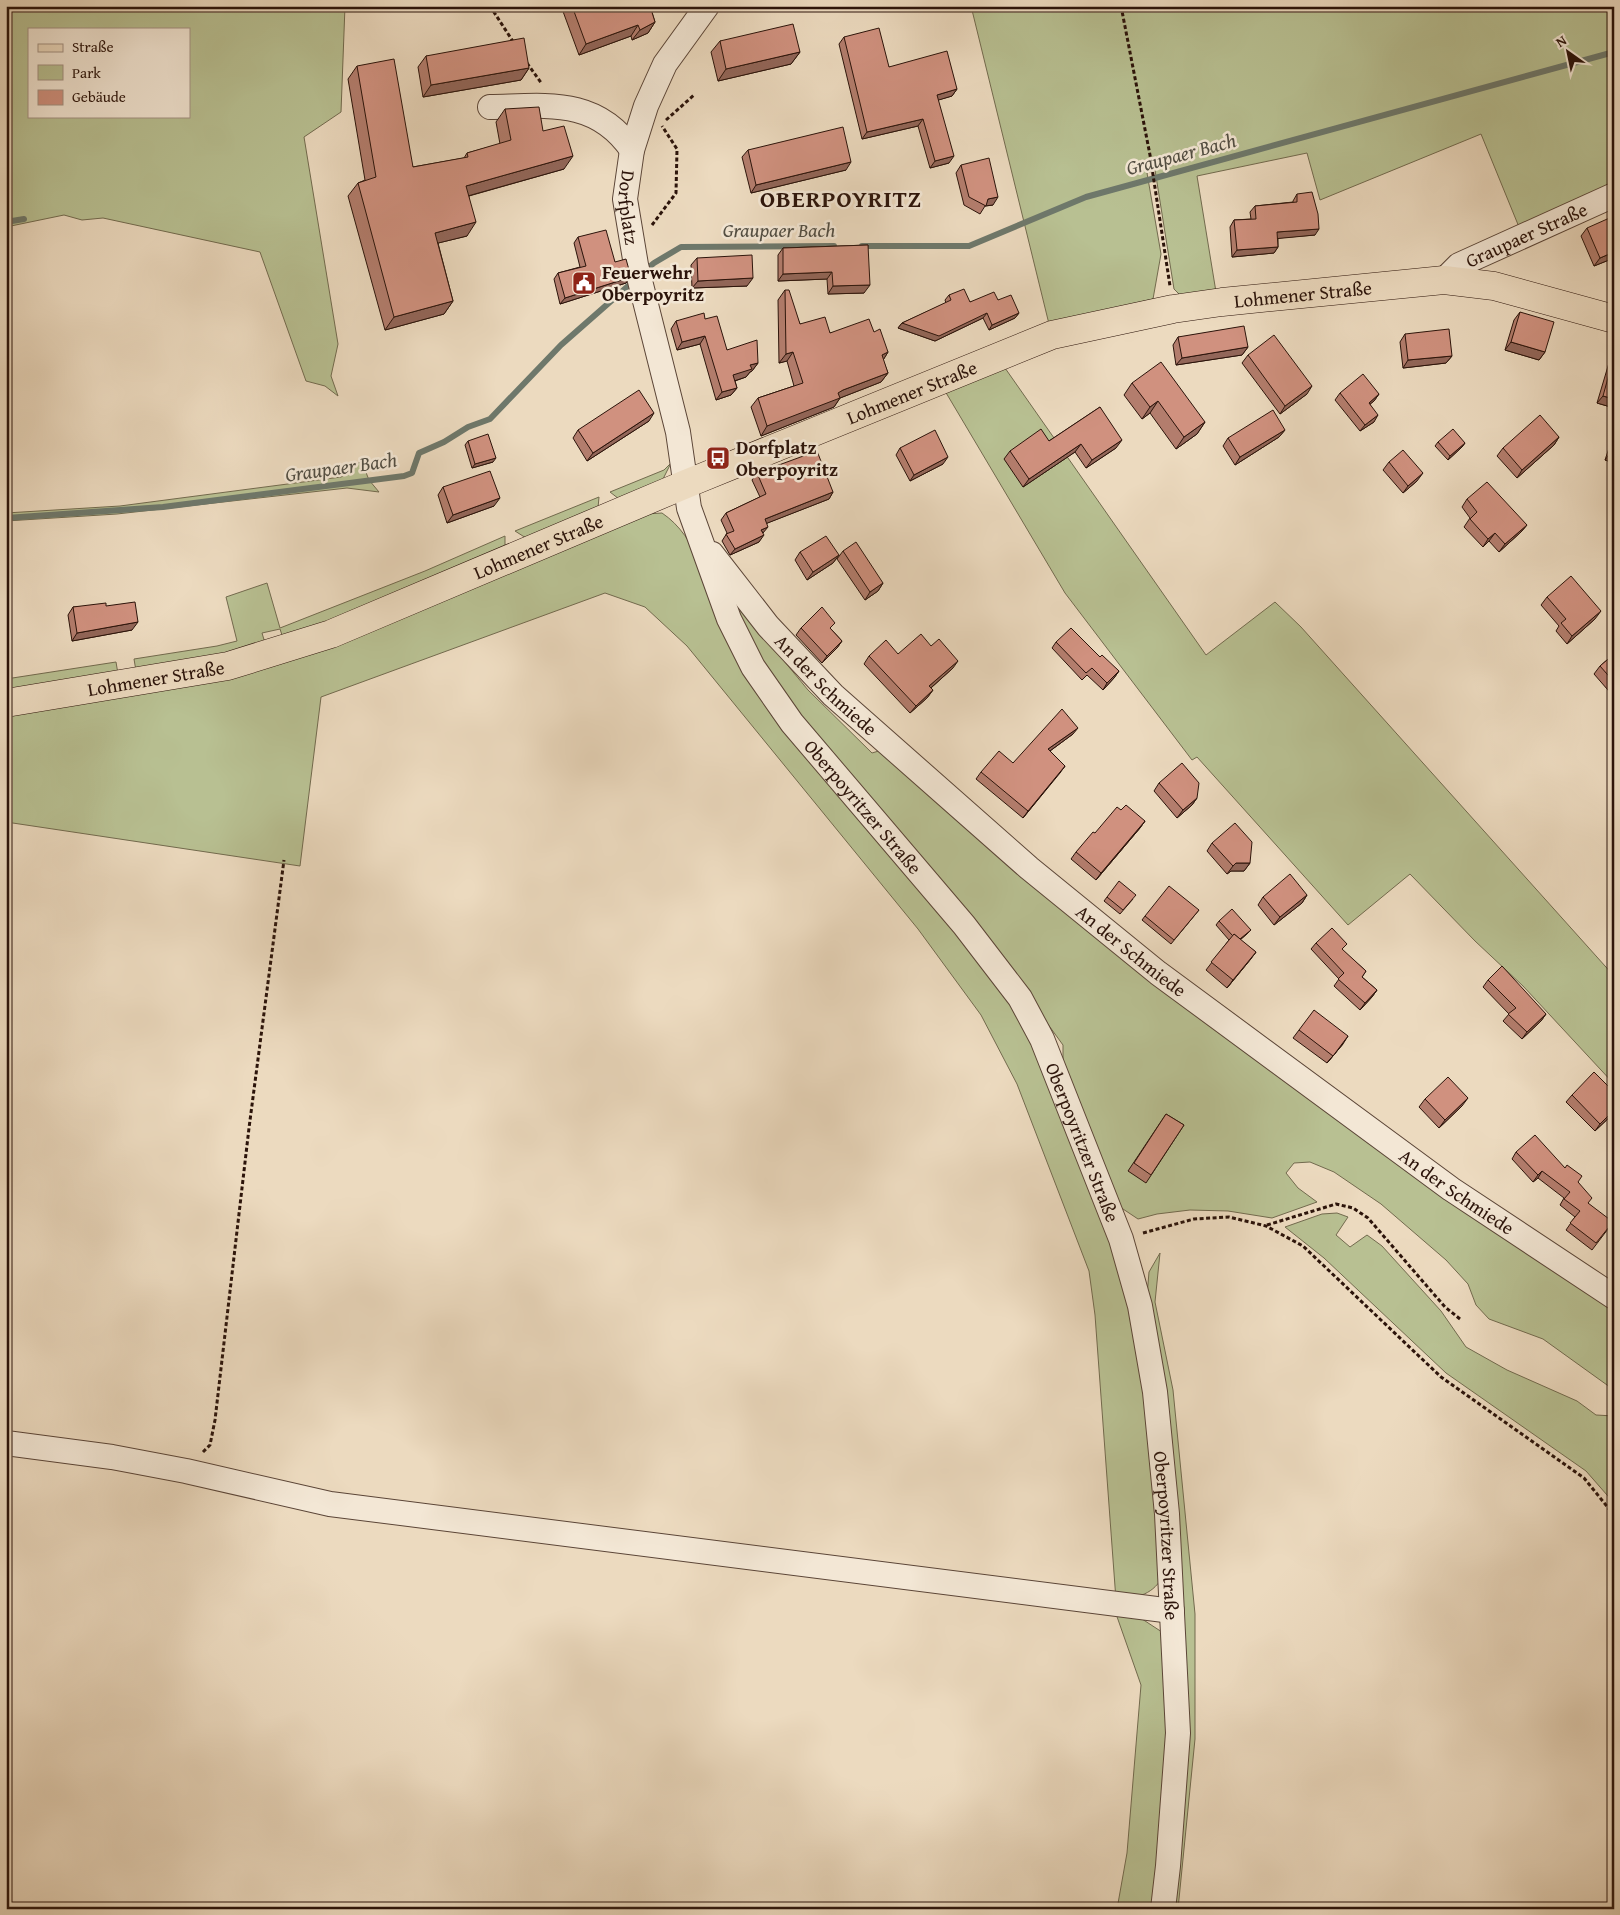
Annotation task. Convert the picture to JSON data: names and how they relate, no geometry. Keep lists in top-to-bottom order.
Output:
{
  "streets": {
    "main road": ["Lohmener Straße"],
    "street": [
      "Dorfplatz",
      "Graupaer Straße",
      "An der Schmiede",
      "Oberpoyritzer Straße"
    ]
  },
  "crossings": [
    ["Dorfplatz", "Lohmener Straße"],
    ["Dorfplatz", "Oberpoyritzer Straße"],
    ["Graupaer Straße", "Lohmener Straße"],
    ["Lohmener Straße", "Oberpoyritzer Straße"],
    ["An der Schmiede", "Oberpoyritzer Straße"]
  ],
  "districts": ["OBERPOYRITZ"],
  "water": ["Graupaer Bach"],
  "places": {
    "public building": ["Feuerwehr Oberpoyritz"],
    "bus stop": ["Dorfplatz Oberpoyritz"]
  },
  "legend": ["Straße", "Park", "Gebäude"],
  "north": "top left"
}
